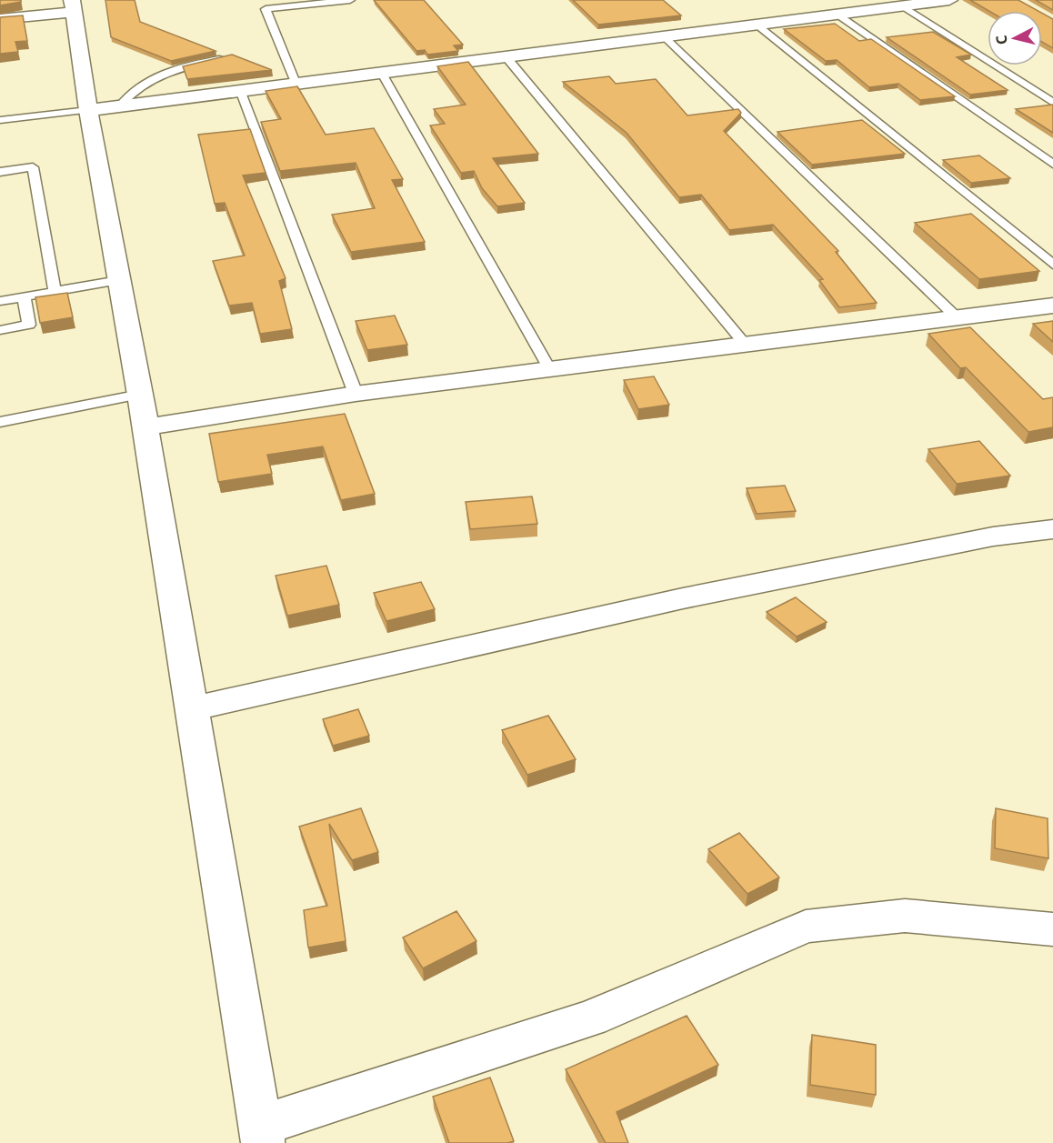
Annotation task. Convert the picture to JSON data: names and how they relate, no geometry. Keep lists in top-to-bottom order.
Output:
{
  "north": "left"
}
